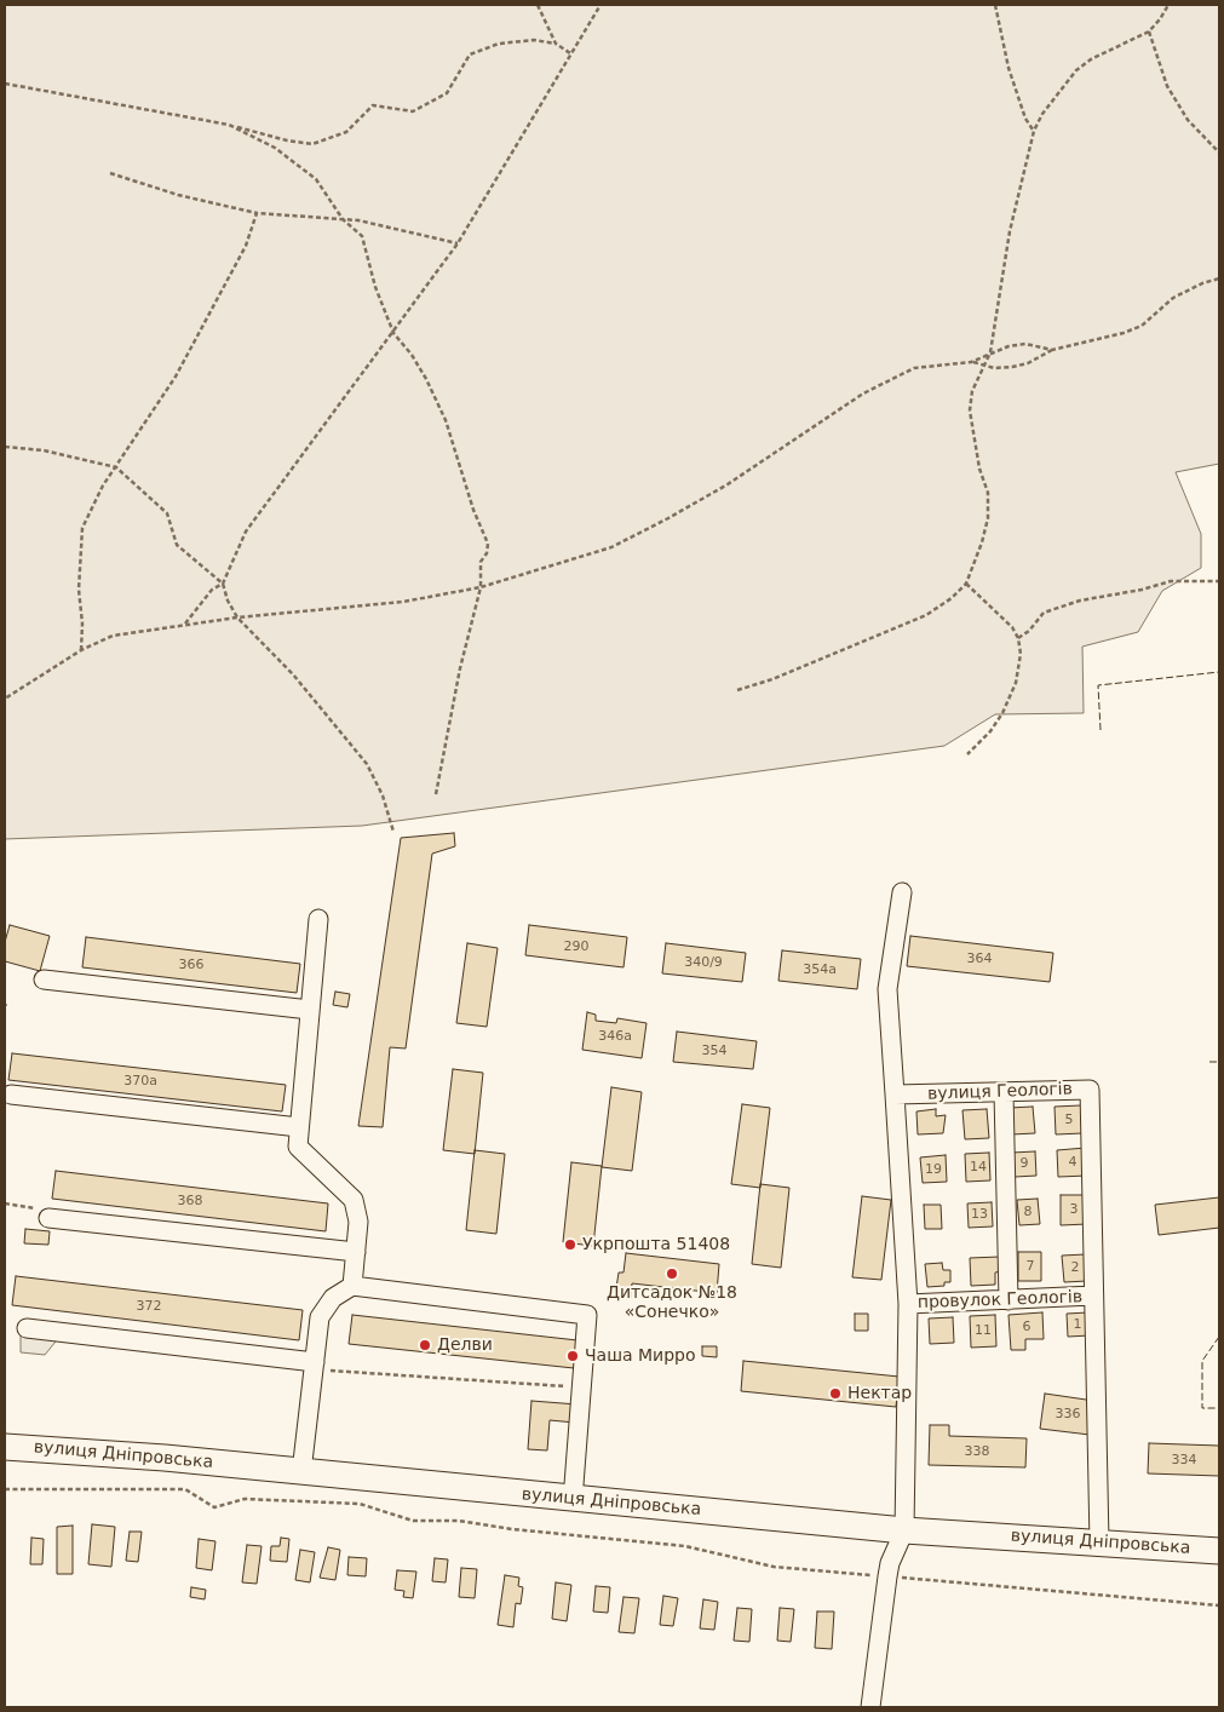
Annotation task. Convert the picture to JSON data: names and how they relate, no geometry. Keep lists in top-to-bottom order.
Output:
{
  "streets": {
    "highway": ["вулиця Дніпровська"],
    "street": ["вулиця Геологів", "провулок Геологів"]
  },
  "crossings": [
    ["вулиця Геологів", "провулок Геологів"],
    ["вулиця Геологів", "вулиця Дніпровська"]
  ],
  "places": [
    "Укрпошта 51408",
    "Дитсадок №18 «Сонечко»",
    "Делви",
    "Чаша Мирро",
    "Нектар"
  ],
  "house_numbers": [
    "290",
    "364",
    "340/9",
    "366",
    "354а",
    "346а",
    "354",
    "370а",
    "5",
    "4",
    "9",
    "14",
    "19",
    "368",
    "3",
    "8",
    "13",
    "7",
    "2",
    "372",
    "1",
    "6",
    "11",
    "336",
    "338",
    "334"
  ]
}
